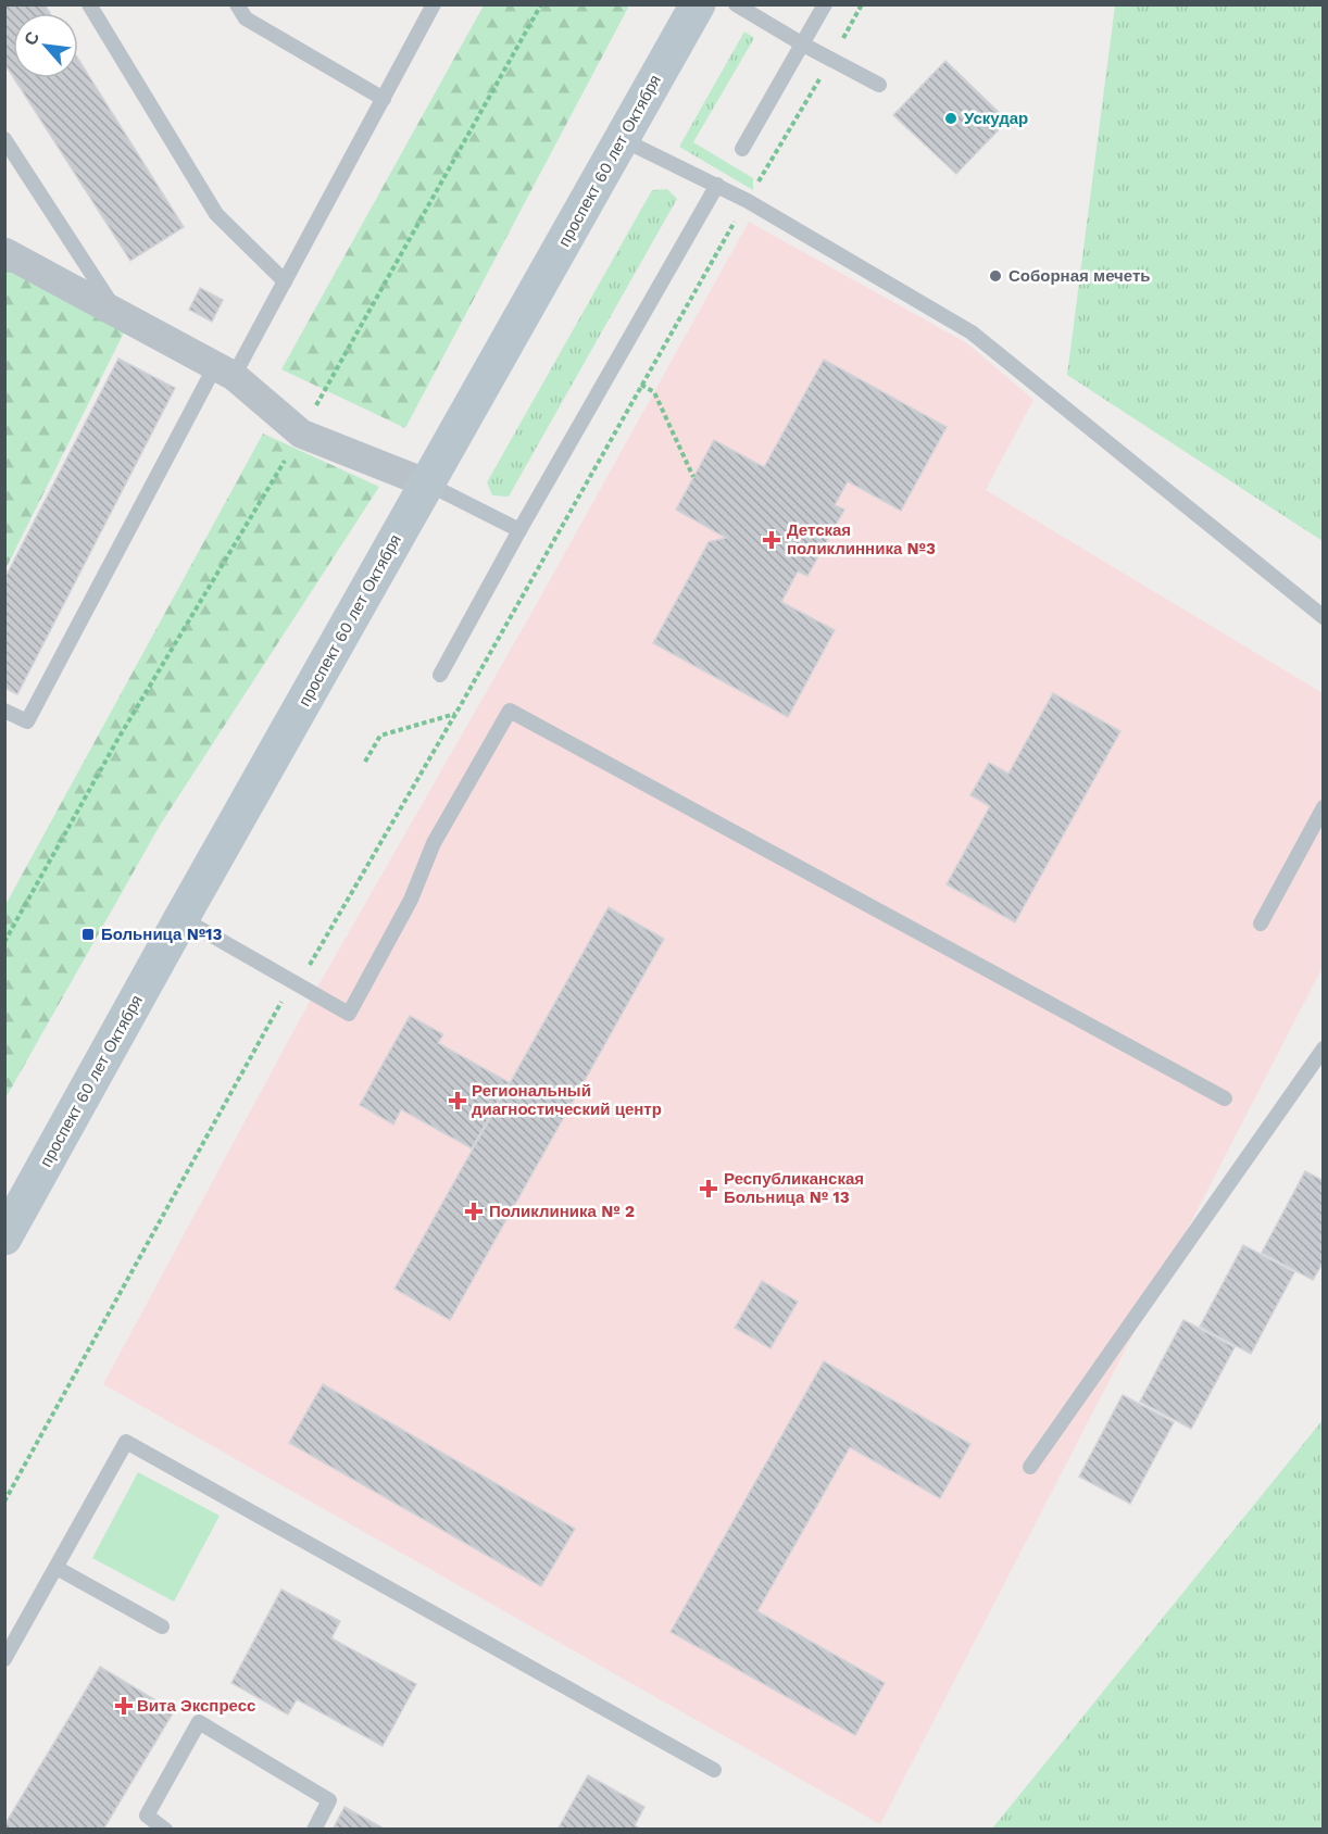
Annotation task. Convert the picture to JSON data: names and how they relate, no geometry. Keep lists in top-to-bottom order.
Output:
{
  "streets": {
    "main road": ["проспект 60 лет Октября"]
  },
  "places": {
    "other": ["Ускудар", "Соборная мечеть"],
    "health": [
      "Детская поликлинника №3",
      "Региональный диагностический центр",
      "Республиканская Больница № 13",
      "Поликлиника № 2",
      "Вита Экспресс"
    ],
    "transit": ["Больница №13"]
  },
  "north": "top left"
}
